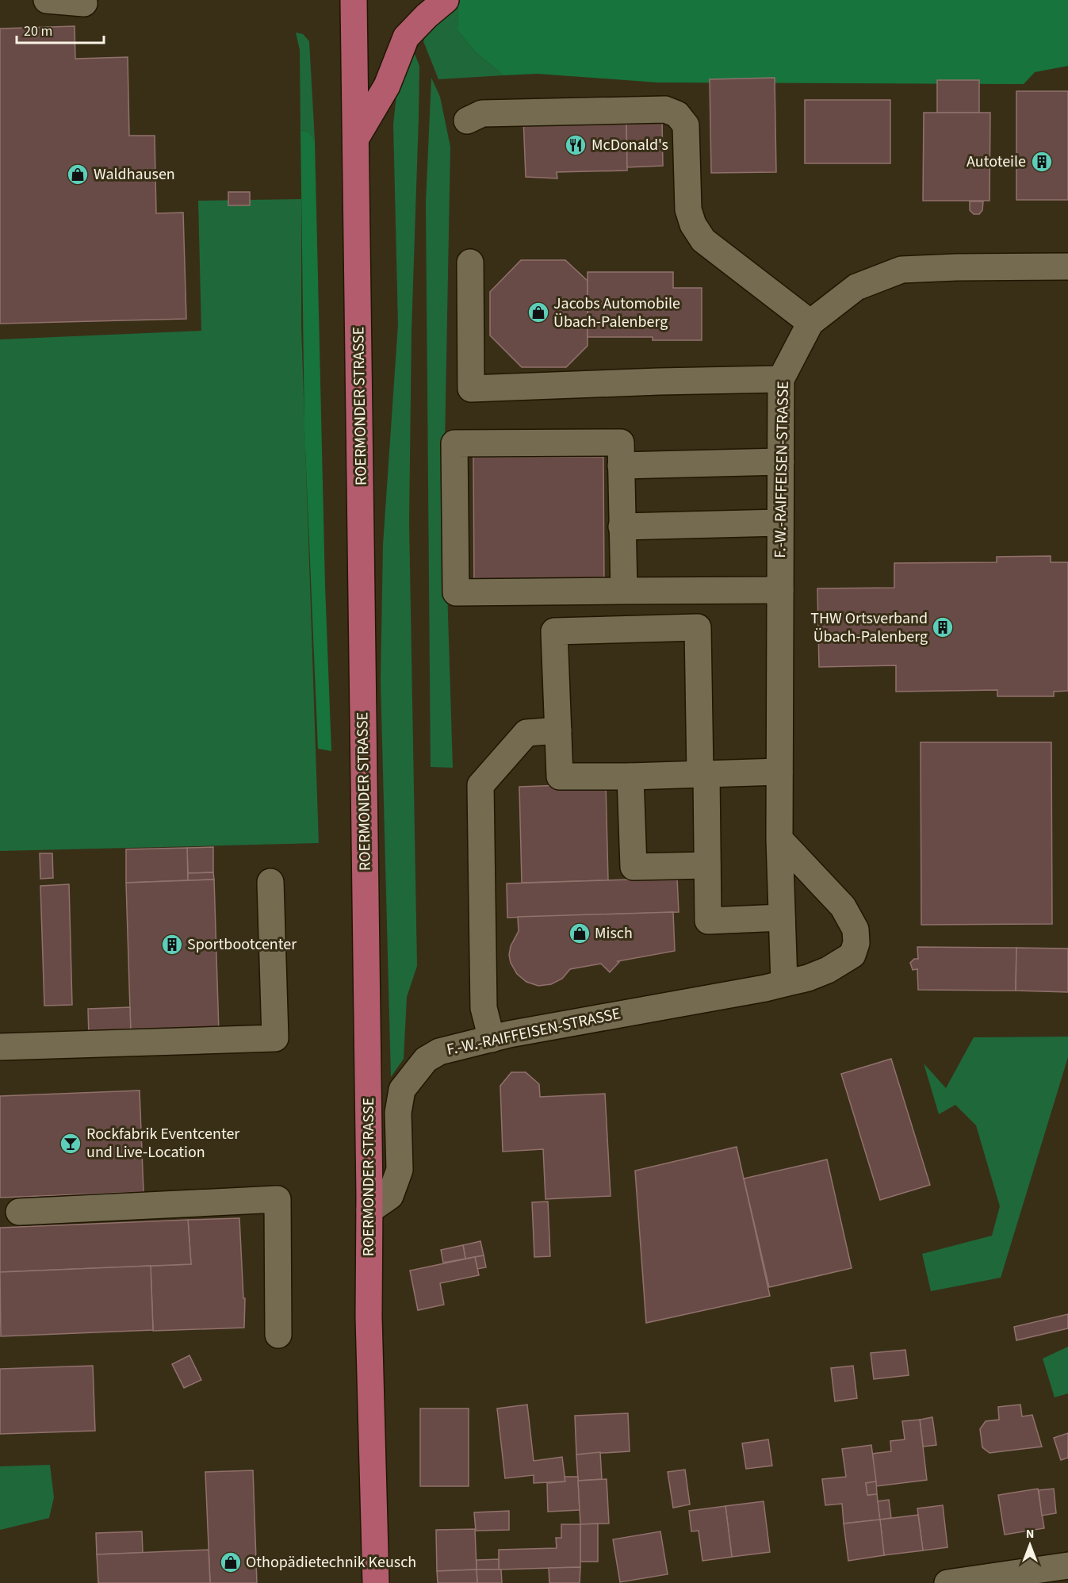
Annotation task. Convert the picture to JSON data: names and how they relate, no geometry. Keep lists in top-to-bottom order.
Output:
{
  "streets": {
    "main road": ["ROERMONDER STRASSE"],
    "street": ["F.-W.-RAIFFEISEN-STRASSE"]
  },
  "crossings": [
    ["ROERMONDER STRASSE", "F.-W.-RAIFFEISEN-STRASSE"]
  ],
  "places": {
    "restaurant": ["McDonald's"],
    "building": ["Autoteile", "THW Ortsverband Übach-Palenberg", "Sportbootcenter"],
    "shop": [
      "Waldhausen",
      "Jacobs Automobile Übach-Palenberg",
      "Misch",
      "Othopädietechnik Keusch"
    ],
    "bar": ["Rockfabrik Eventcenter und Live-Location"]
  },
  "scale_bar": "20 m",
  "north": "top"
}
